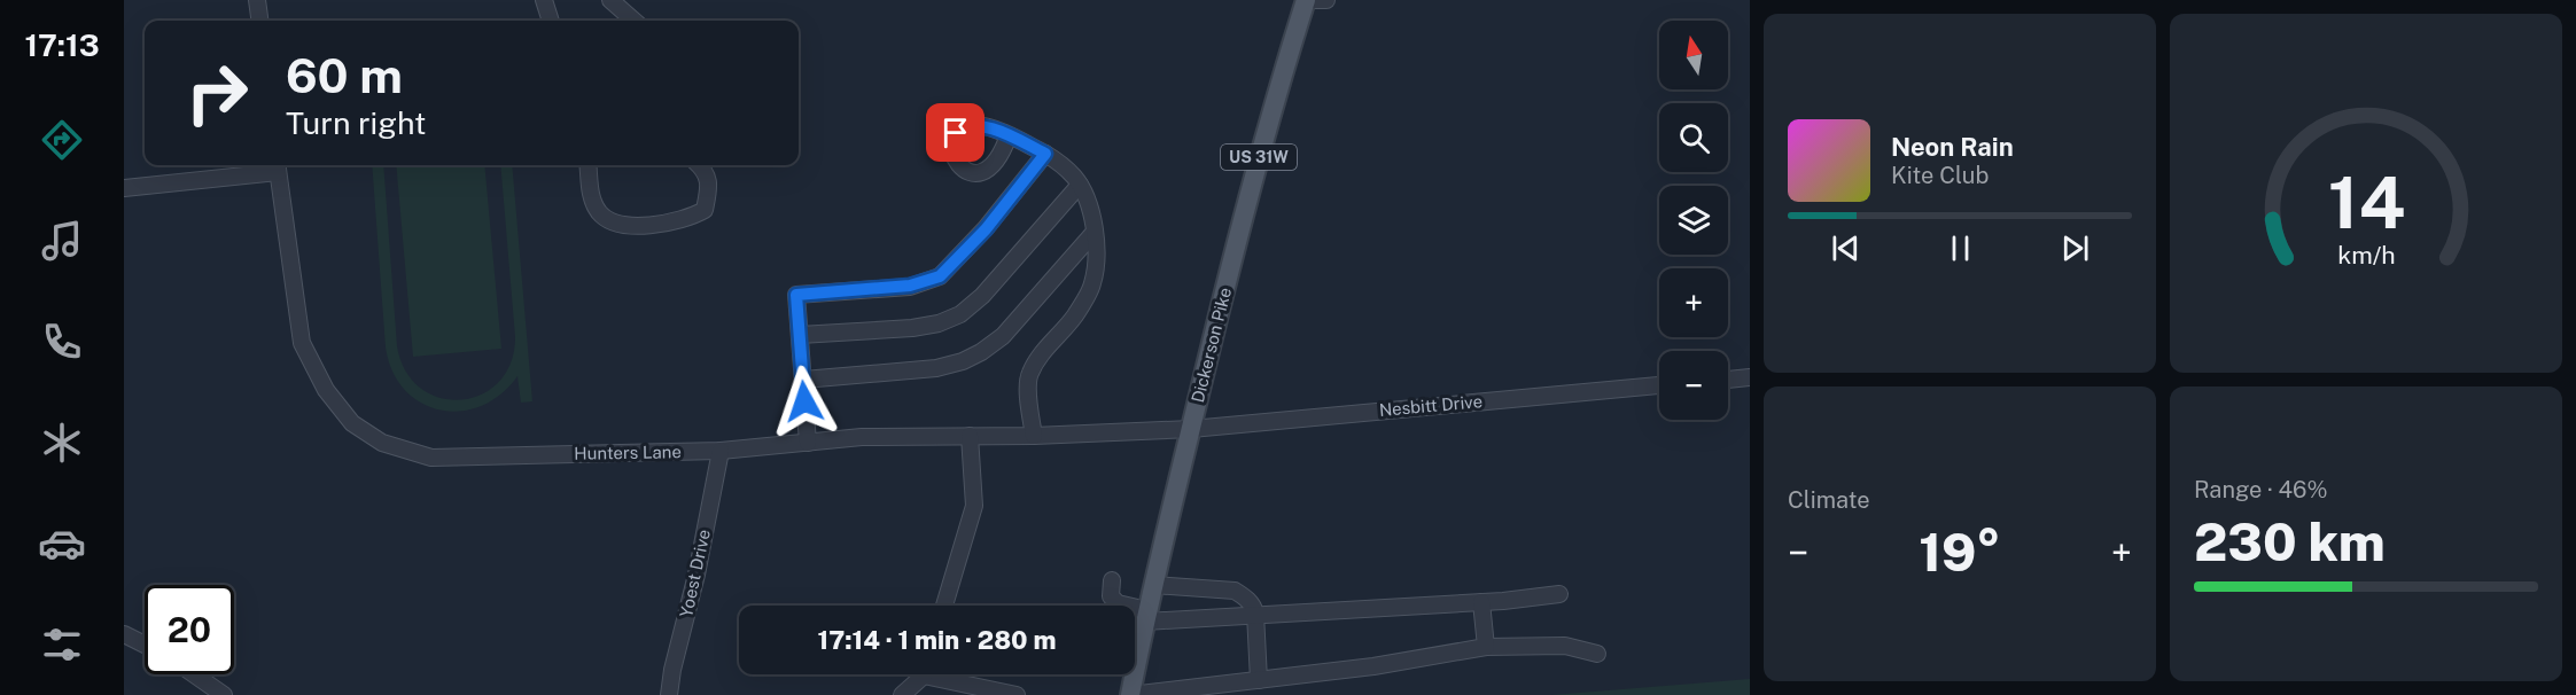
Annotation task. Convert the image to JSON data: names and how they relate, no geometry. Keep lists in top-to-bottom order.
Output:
{
  "streets": {
    "main road": ["US 31W", "Dickerson Pike"],
    "street": ["Nesbitt Drive", "Hunters Lane", "Yoest Drive"]
  },
  "crossings": [
    ["Dickerson Pike", "Nesbitt Drive"],
    ["Dickerson Pike", "Hunters Lane"],
    ["Nesbitt Drive", "Hunters Lane"],
    ["Hunters Lane", "Yoest Drive"]
  ],
  "north": "top",
  "page": {
    "tabs": "17:13",
    "map_buttons": ["+", "−"],
    "turn": ["60 m", "Turn right"],
    "song": ["Neon Rain", "Kite Club"],
    "tile": [
      "Climate",
      ["Range · 46%", "230 km"]
    ],
    "heat": ["−", "19°", "+"],
    "limit": "20",
    "trip": "17:14 · 1 min · 280 m",
    "gauge": ["14", "km/h"]
  }
}
